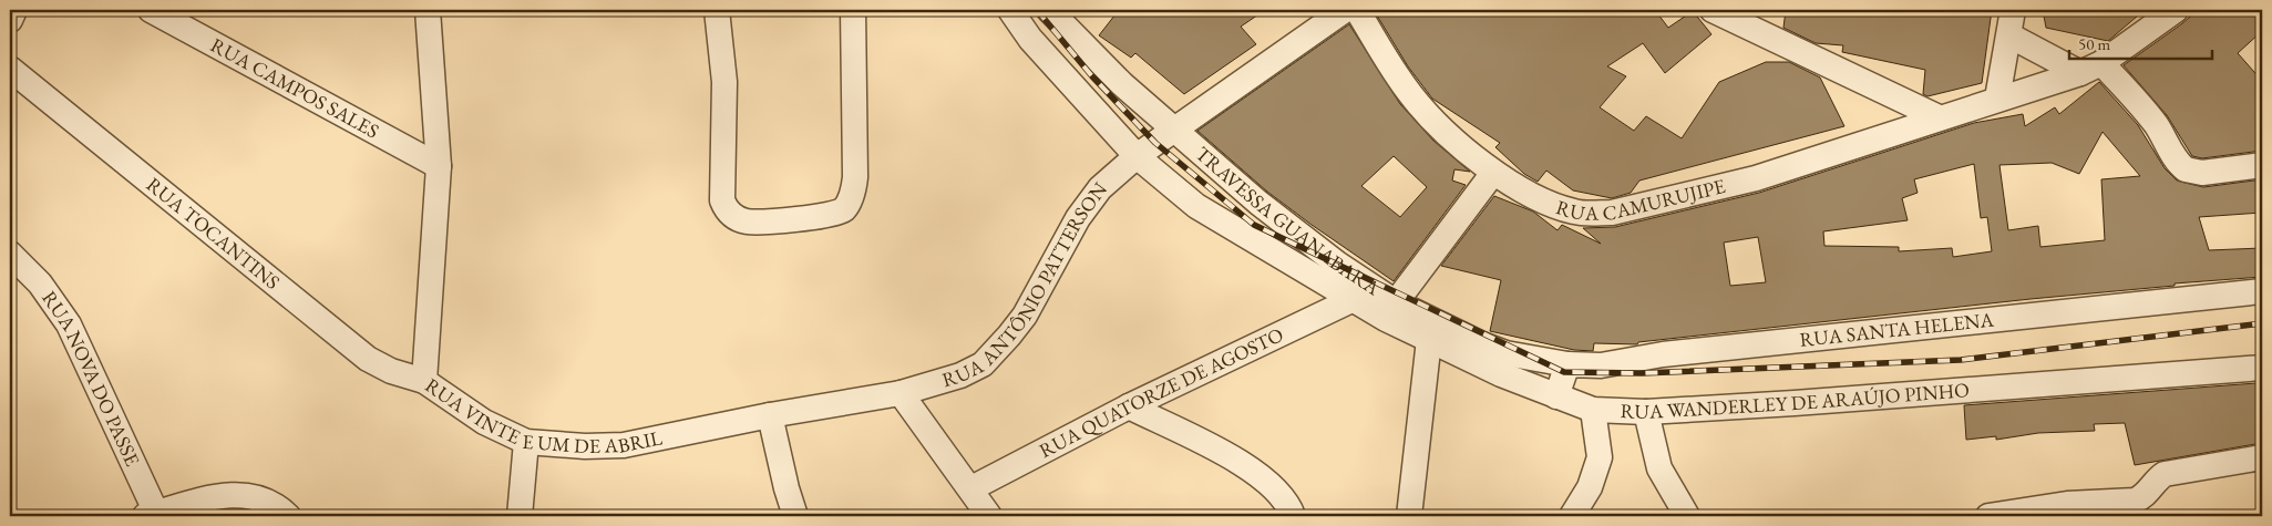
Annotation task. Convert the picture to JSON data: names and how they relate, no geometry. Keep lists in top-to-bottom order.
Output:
{
  "streets": {
    "street": [
      "RUA CAMPOS SALES",
      "RUA CAMURUJIPE",
      "TRAVESSA GUANABARA",
      "RUA TOCANTINS",
      "RUA ANTÔNIO PATTERSON",
      "RUA SANTA HELENA",
      "RUA NOVA DO PASSE",
      "RUA QUATORZE DE AGOSTO",
      "RUA WANDERLEY DE ARAÚJO PINHO",
      "RUA VINTE E UM DE ABRIL"
    ]
  },
  "crossings": [
    ["RUA CAMPOS SALES", "RUA VINTE E UM DE ABRIL"],
    ["TRAVESSA GUANABARA", "RUA ANTÔNIO PATTERSON"],
    ["TRAVESSA GUANABARA", "RUA SANTA HELENA"],
    ["RUA TOCANTINS", "RUA VINTE E UM DE ABRIL"],
    ["RUA ANTÔNIO PATTERSON", "RUA WANDERLEY DE ARAÚJO PINHO"],
    ["RUA ANTÔNIO PATTERSON", "RUA VINTE E UM DE ABRIL"],
    ["RUA QUATORZE DE AGOSTO", "RUA WANDERLEY DE ARAÚJO PINHO"]
  ],
  "scale_bar": "50 m"
}
